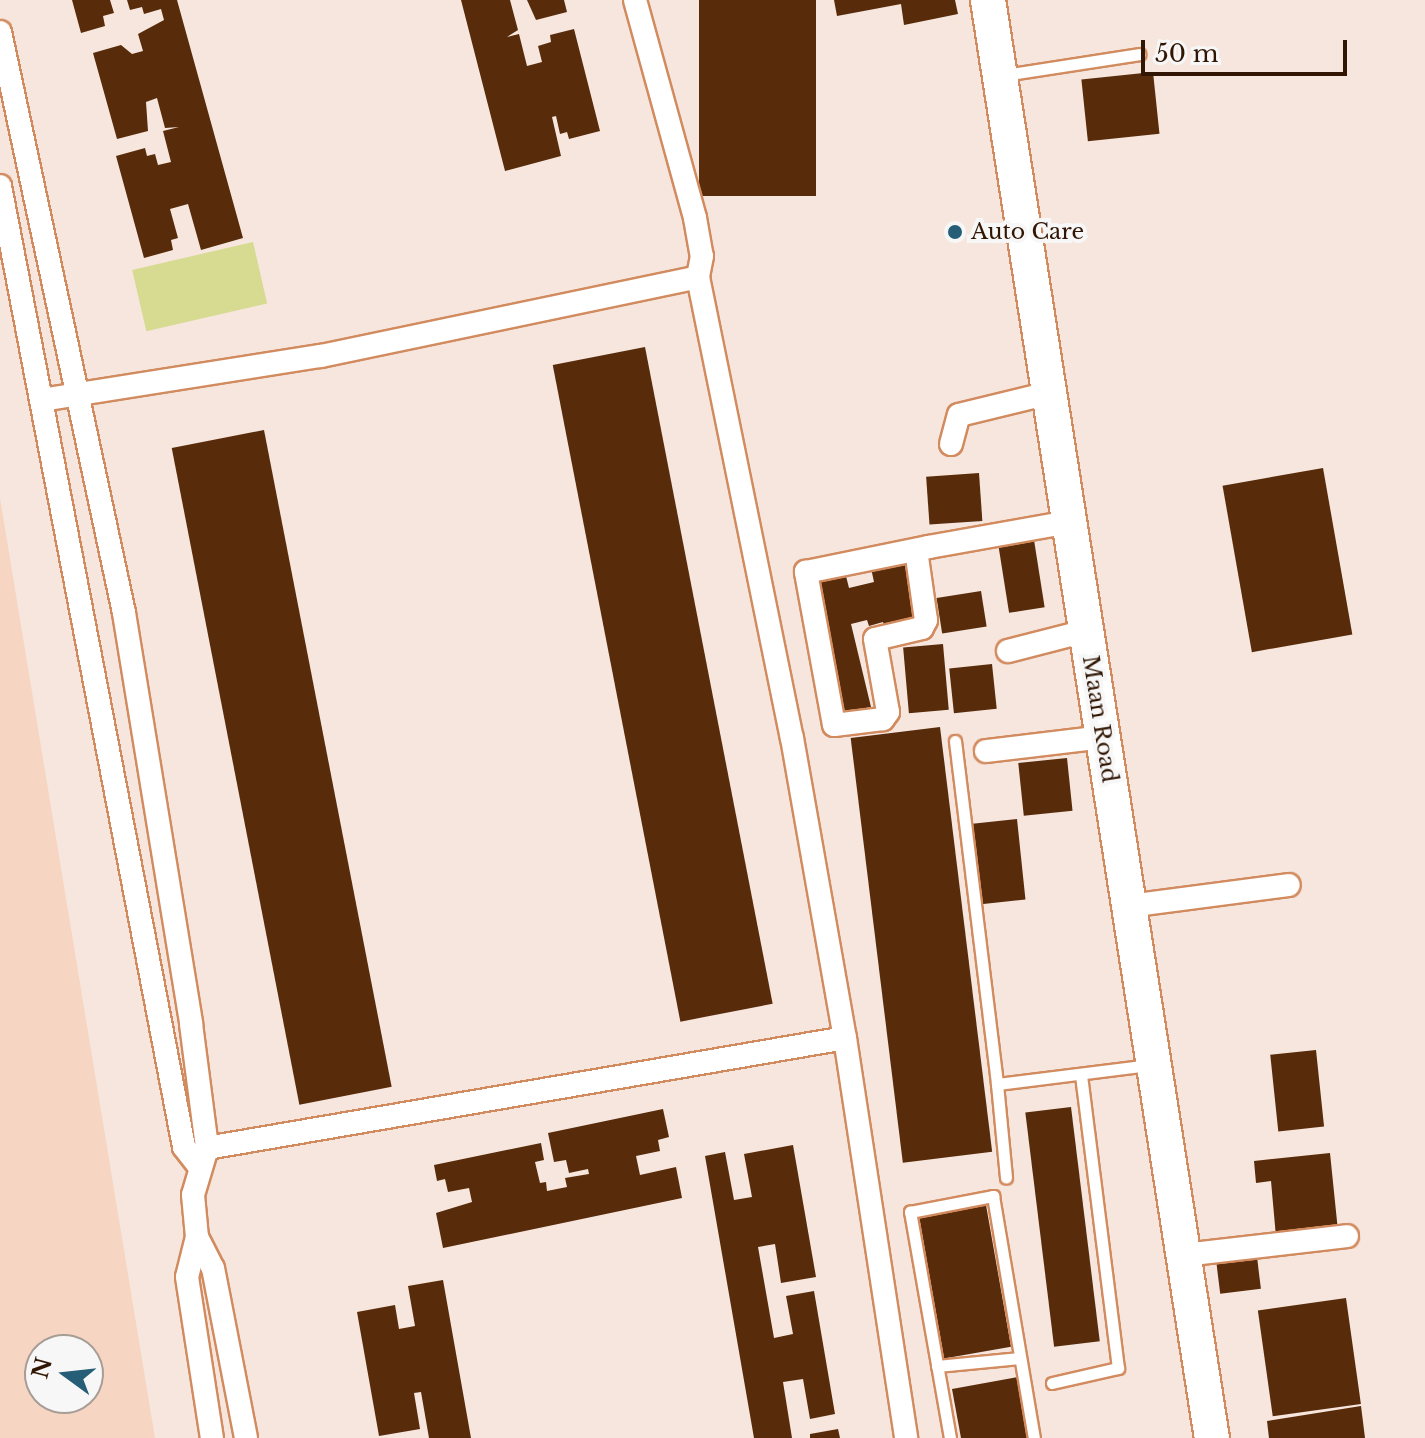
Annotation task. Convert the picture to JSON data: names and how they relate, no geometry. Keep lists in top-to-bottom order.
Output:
{
  "streets": {
    "main road": ["Maan Road"]
  },
  "places": ["Auto Care"],
  "scale_bar": "50 m",
  "north": "left"
}
